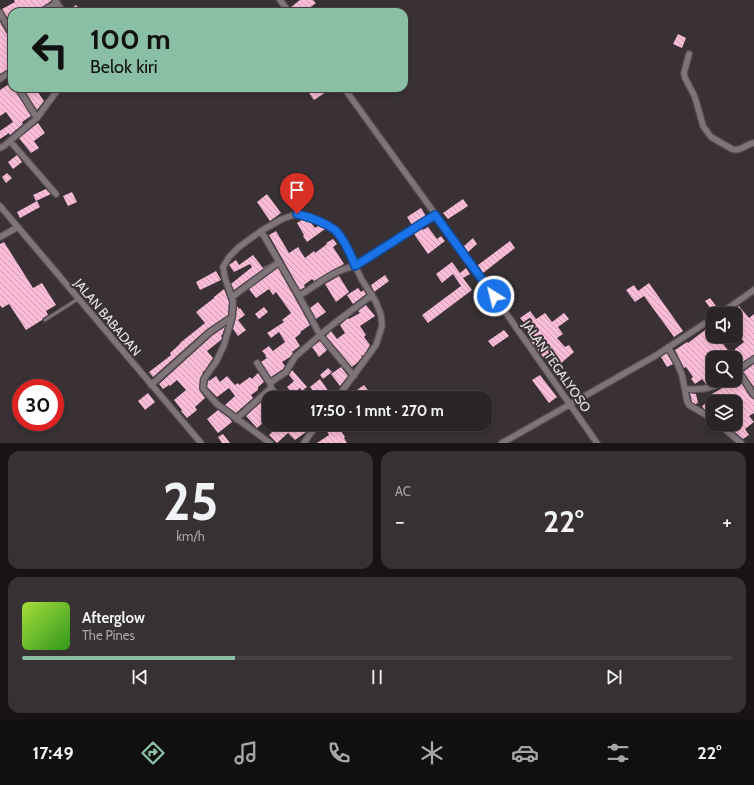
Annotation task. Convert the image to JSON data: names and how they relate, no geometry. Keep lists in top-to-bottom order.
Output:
{
  "streets": {
    "street": ["JALAN BABADAN", "JALAN TEGALYOSO"]
  },
  "page": {
    "turn": ["100 m", "Belok kiri"],
    "limit": "30",
    "trip": "17:50 · 1 mnt · 270 m",
    "tile": [
      ["25", "km/h"],
      "AC"
    ],
    "heat": ["−", "22°", "+"],
    "song": ["Afterglow", "The Pines"],
    "tabs": ["17:49", "22°"]
  }
}
